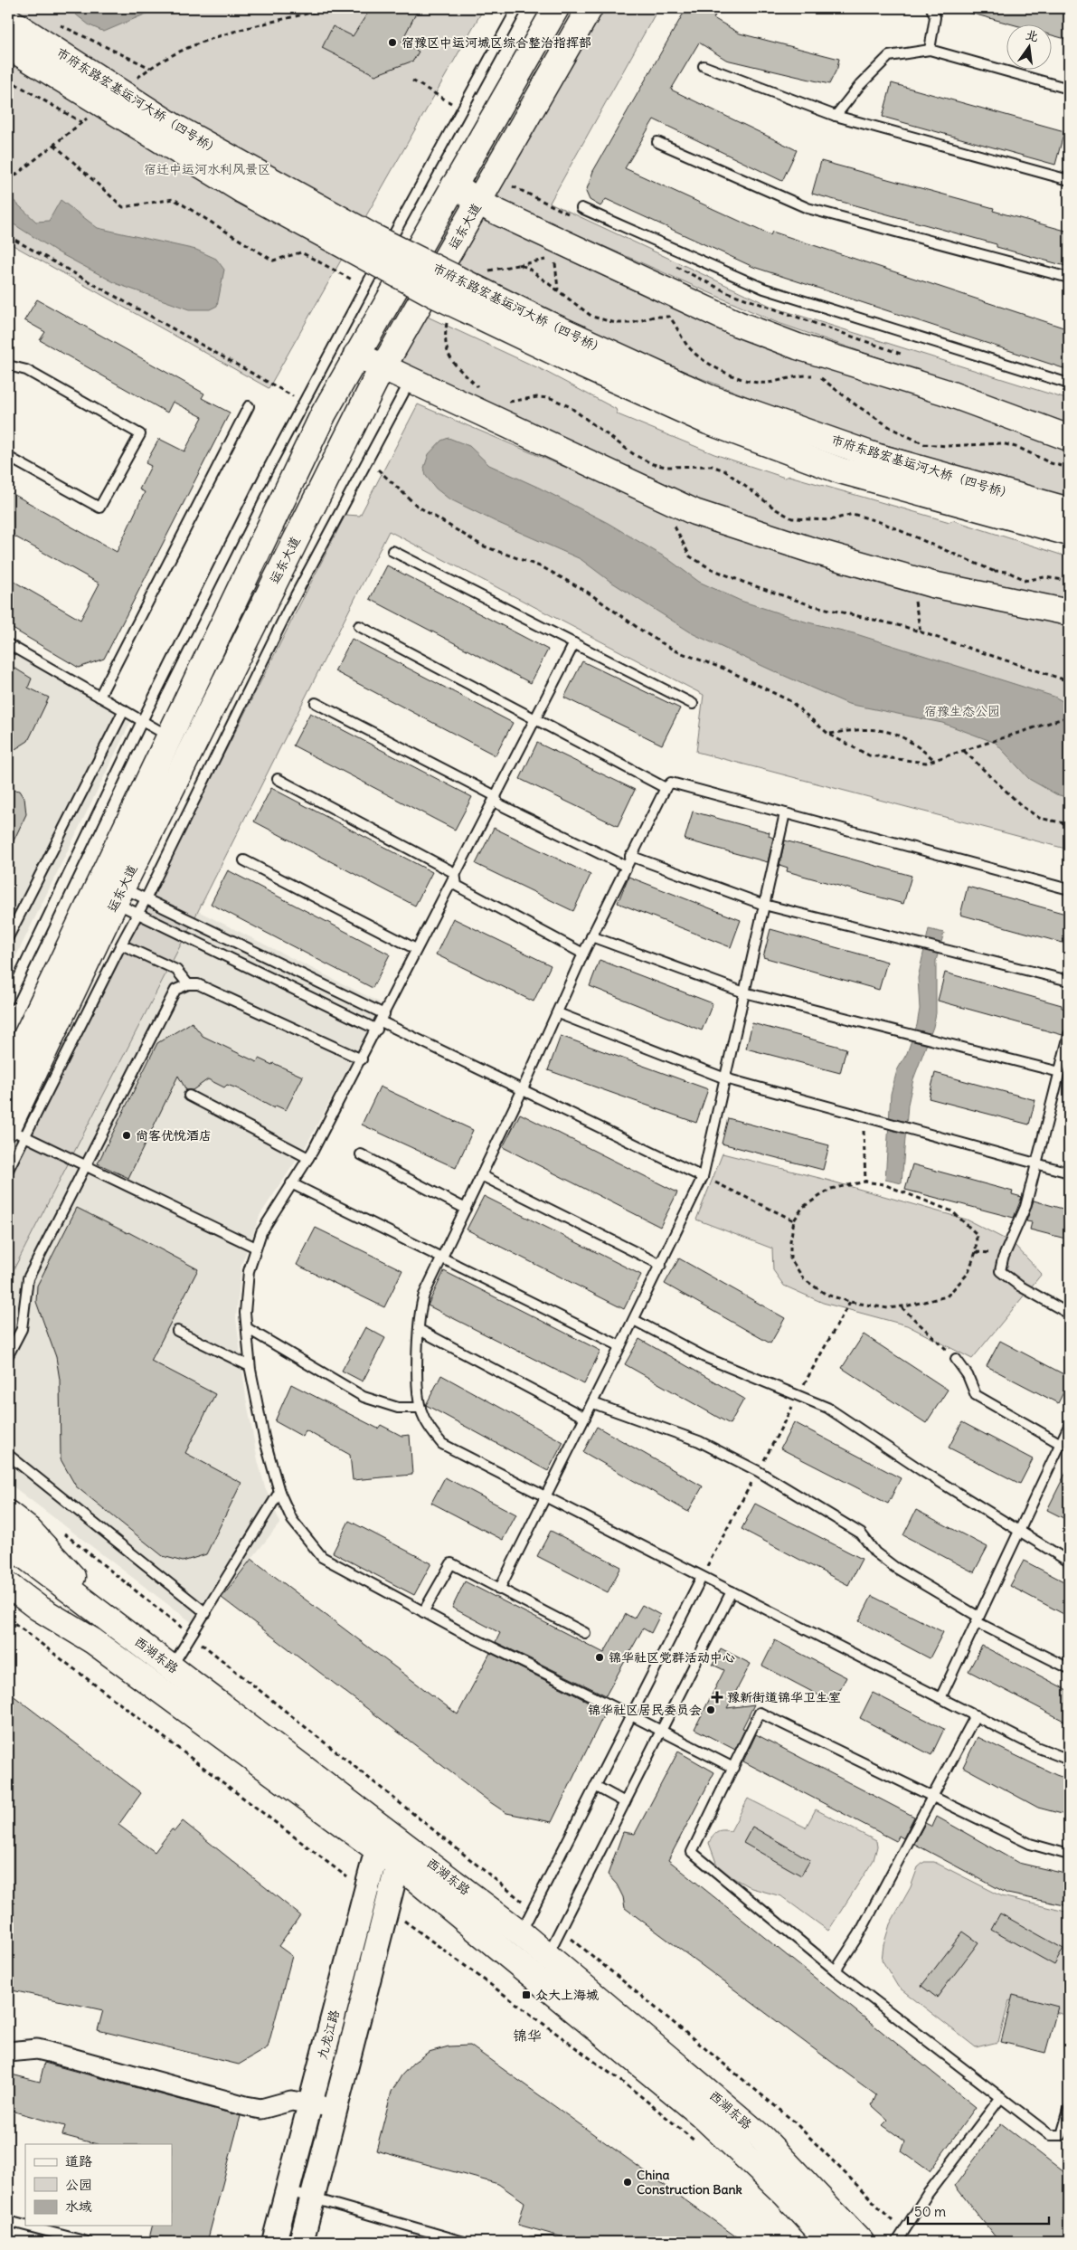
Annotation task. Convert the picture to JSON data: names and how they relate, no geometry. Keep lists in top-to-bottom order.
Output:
{
  "streets": {
    "main road": ["市府东路宏基运河大桥（四号桥）", "运东大道", "西湖东路"],
    "street": ["九龙江路"]
  },
  "crossings": [
    ["西湖东路", "九龙江路"]
  ],
  "districts": ["锦华"],
  "parks": ["宿迁中运河水利风景区", "宿豫生态公园"],
  "places": {
    "other": [
      "宿豫区中运河城区综合整治指挥部",
      "尚客优悦酒店",
      "锦华社区党群活动中心",
      "锦华社区居民委员会",
      "China Construction Bank"
    ],
    "health": ["豫新街道锦华卫生室"],
    "transit": ["众大上海城"]
  },
  "legend": ["道路", "公园", "水域"],
  "scale_bar": "50 m",
  "north": "top"
}
